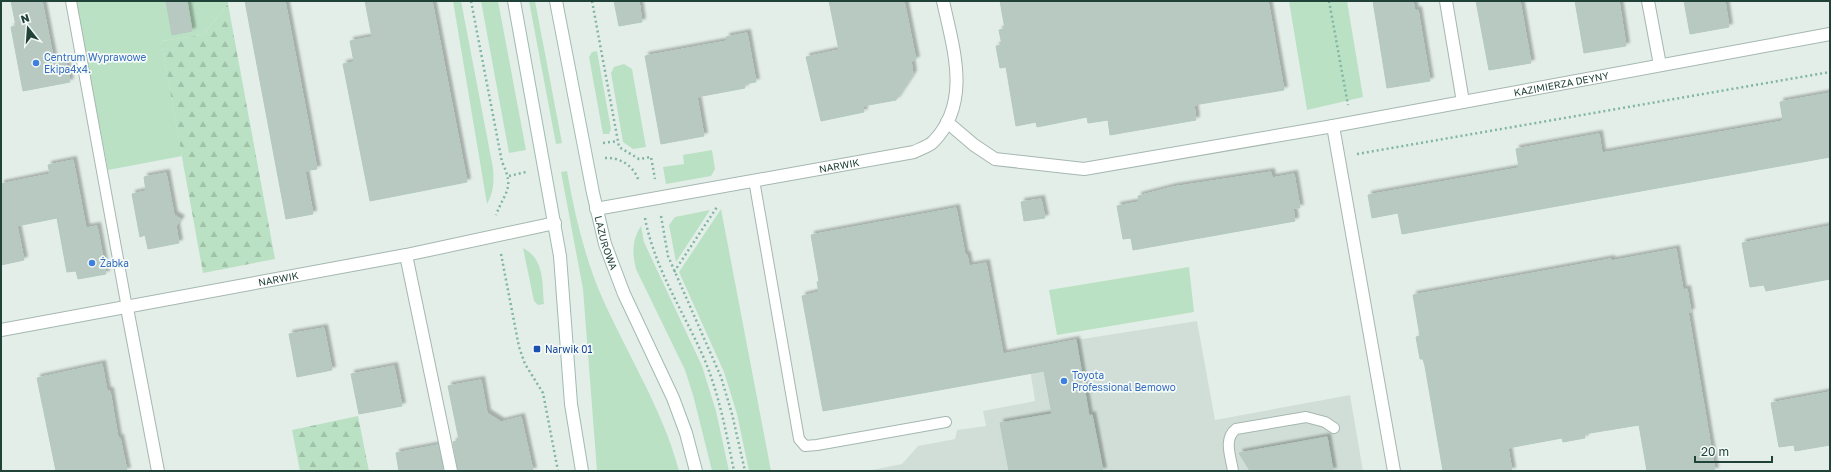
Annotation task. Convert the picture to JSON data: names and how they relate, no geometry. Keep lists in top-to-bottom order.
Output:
{
  "streets": {
    "street": ["KAZIMIERZA DEYNY", "NARWIK", "LAZUROWA"]
  },
  "crossings": [
    ["KAZIMIERZA DEYNY", "NARWIK"],
    ["NARWIK", "LAZUROWA"]
  ],
  "places": {
    "other": ["Centrum Wyprawowe Ekipa4x4.", "Żabka", "Toyota Professional Bemowo"],
    "transit": ["Narwik 01"]
  },
  "scale_bar": "20 m",
  "north": "top"
}
